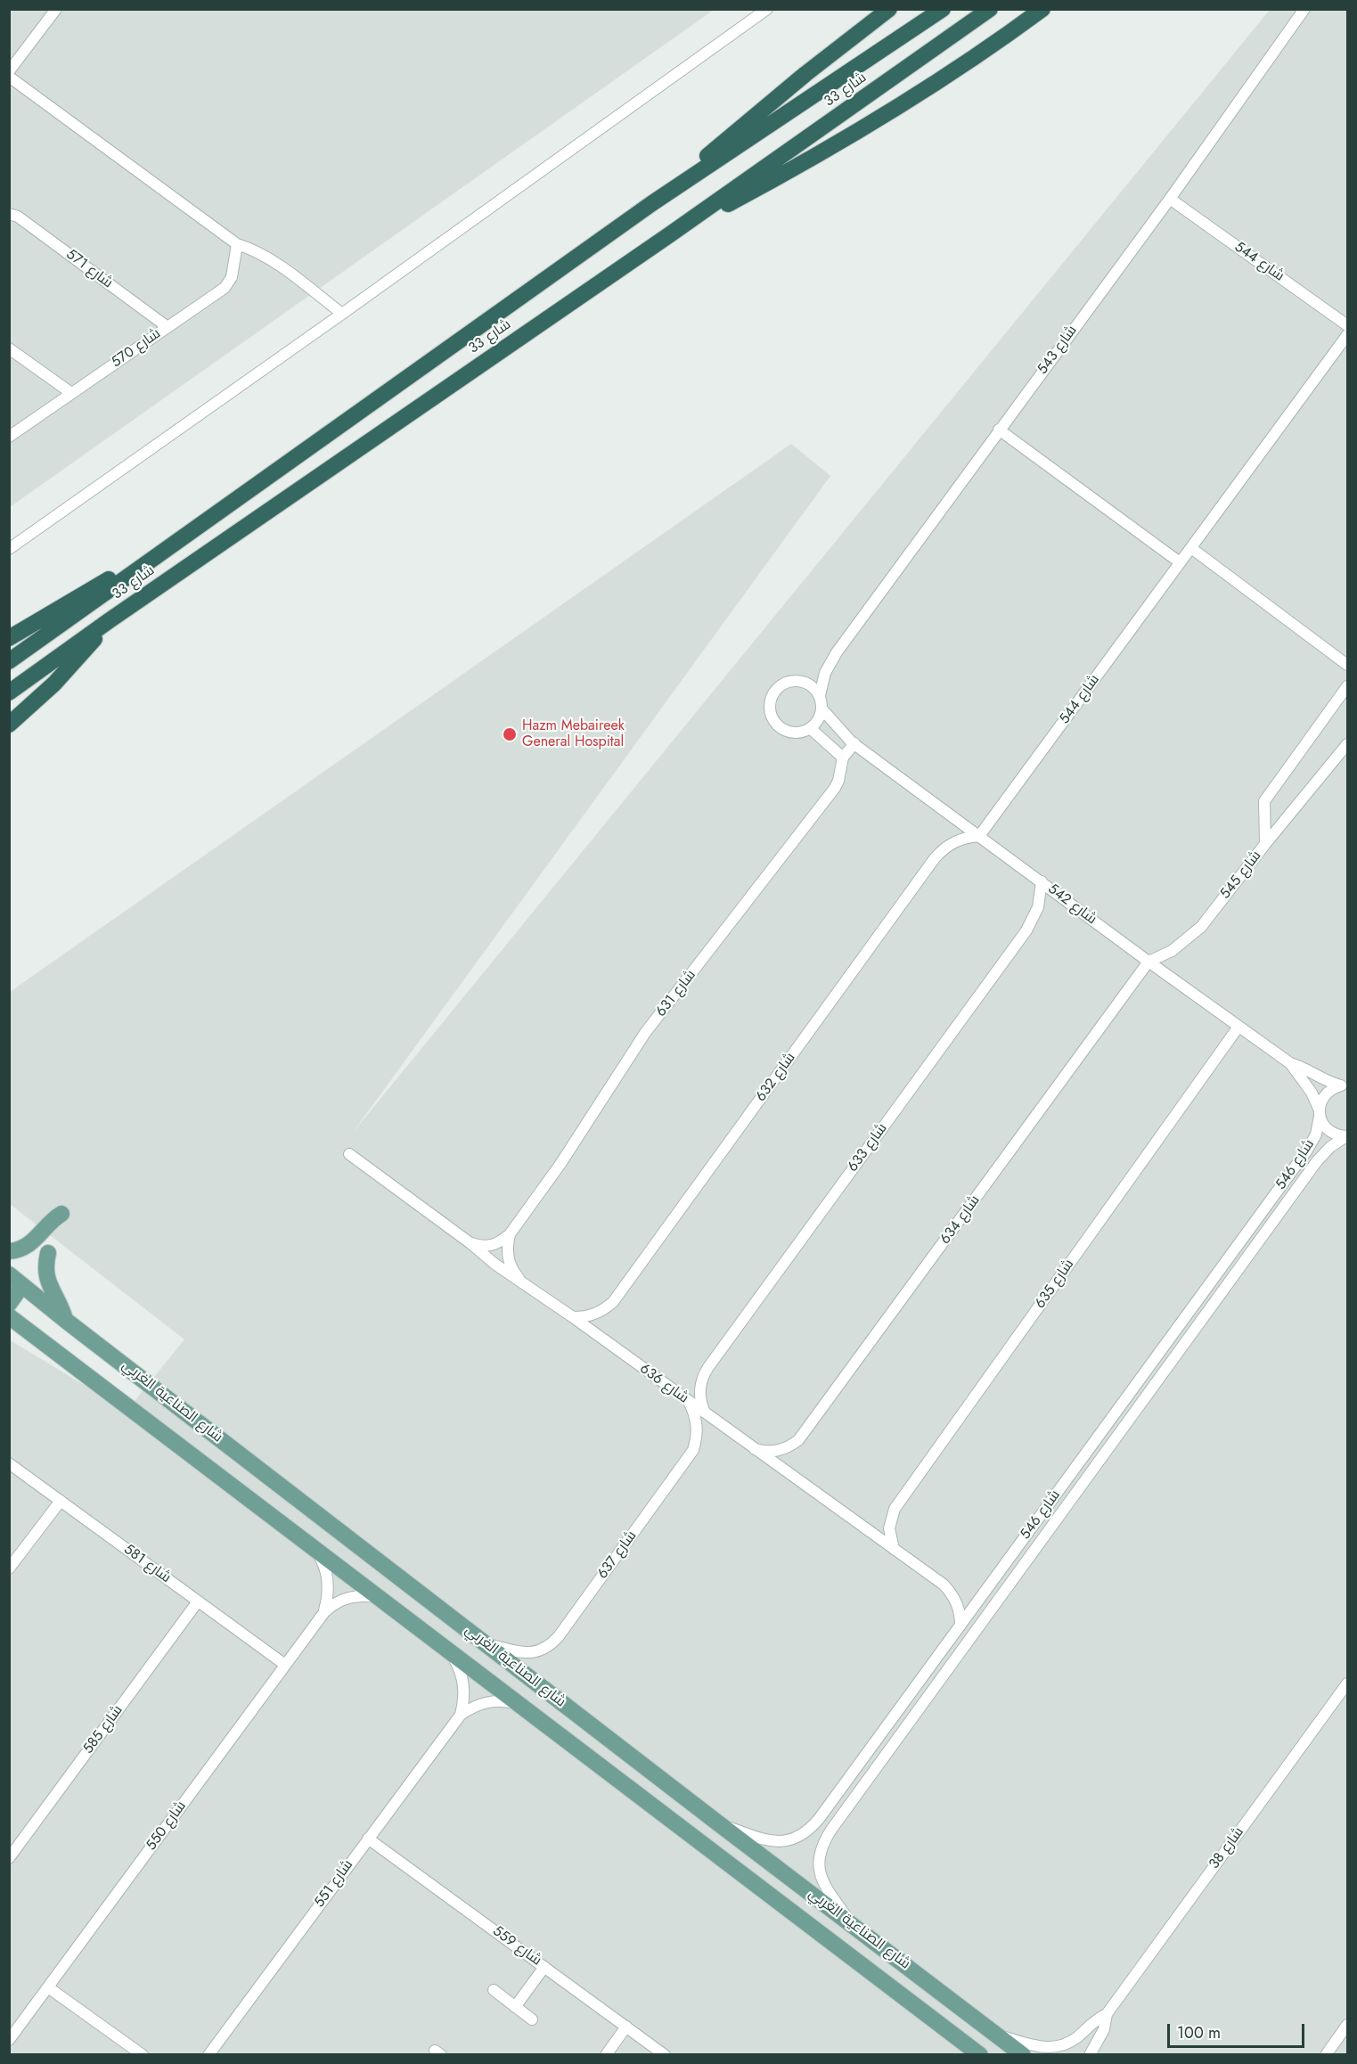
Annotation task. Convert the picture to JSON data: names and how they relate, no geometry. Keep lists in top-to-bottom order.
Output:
{
  "streets": {
    "highway": ["شارع 33"],
    "main road": ["شارع الصناعية الغربي"],
    "street": [
      "شارع 544",
      "شارع 571",
      "شارع 570",
      "شارع 543",
      "شارع 545",
      "شارع 542",
      "شارع 631",
      "شارع 632",
      "شارع 633",
      "شارع 546",
      "شارع 634",
      "شارع 635",
      "شارع 636",
      "شارع 637",
      "شارع 581",
      "شارع 585",
      "شارع 550",
      "شارع 38",
      "شارع 551",
      "شارع 559"
    ]
  },
  "crossings": [
    ["شارع 544", "شارع 543"],
    ["شارع 544", "شارع 542"],
    ["شارع 544", "شارع 632"],
    ["شارع 571", "شارع 570"],
    ["شارع 543", "شارع 542"],
    ["شارع 545", "شارع 542"],
    ["شارع 545", "شارع 634"],
    ["شارع 542", "شارع 632"],
    ["شارع 542", "شارع 633"],
    ["شارع 542", "شارع 546"],
    ["شارع 542", "شارع 634"],
    ["شارع 542", "شارع 635"],
    ["شارع 631", "شارع 636"],
    ["شارع 632", "شارع 636"],
    ["شارع 633", "شارع 636"],
    ["شارع 546", "شارع 636"],
    ["شارع 546", "شارع الصناعية الغربي"],
    ["شارع 634", "شارع 636"],
    ["شارع 635", "شارع 636"],
    ["شارع 636", "شارع 637"],
    ["شارع الصناعية الغربي", "شارع 637"],
    ["شارع الصناعية الغربي", "شارع 550"],
    ["شارع الصناعية الغربي", "شارع 38"],
    ["شارع الصناعية الغربي", "شارع 551"],
    ["شارع 581", "شارع 585"],
    ["شارع 581", "شارع 550"],
    ["شارع 551", "شارع 559"]
  ],
  "places": ["Hazm Mebaireek General Hospital"],
  "scale_bar": "100 m"
}
